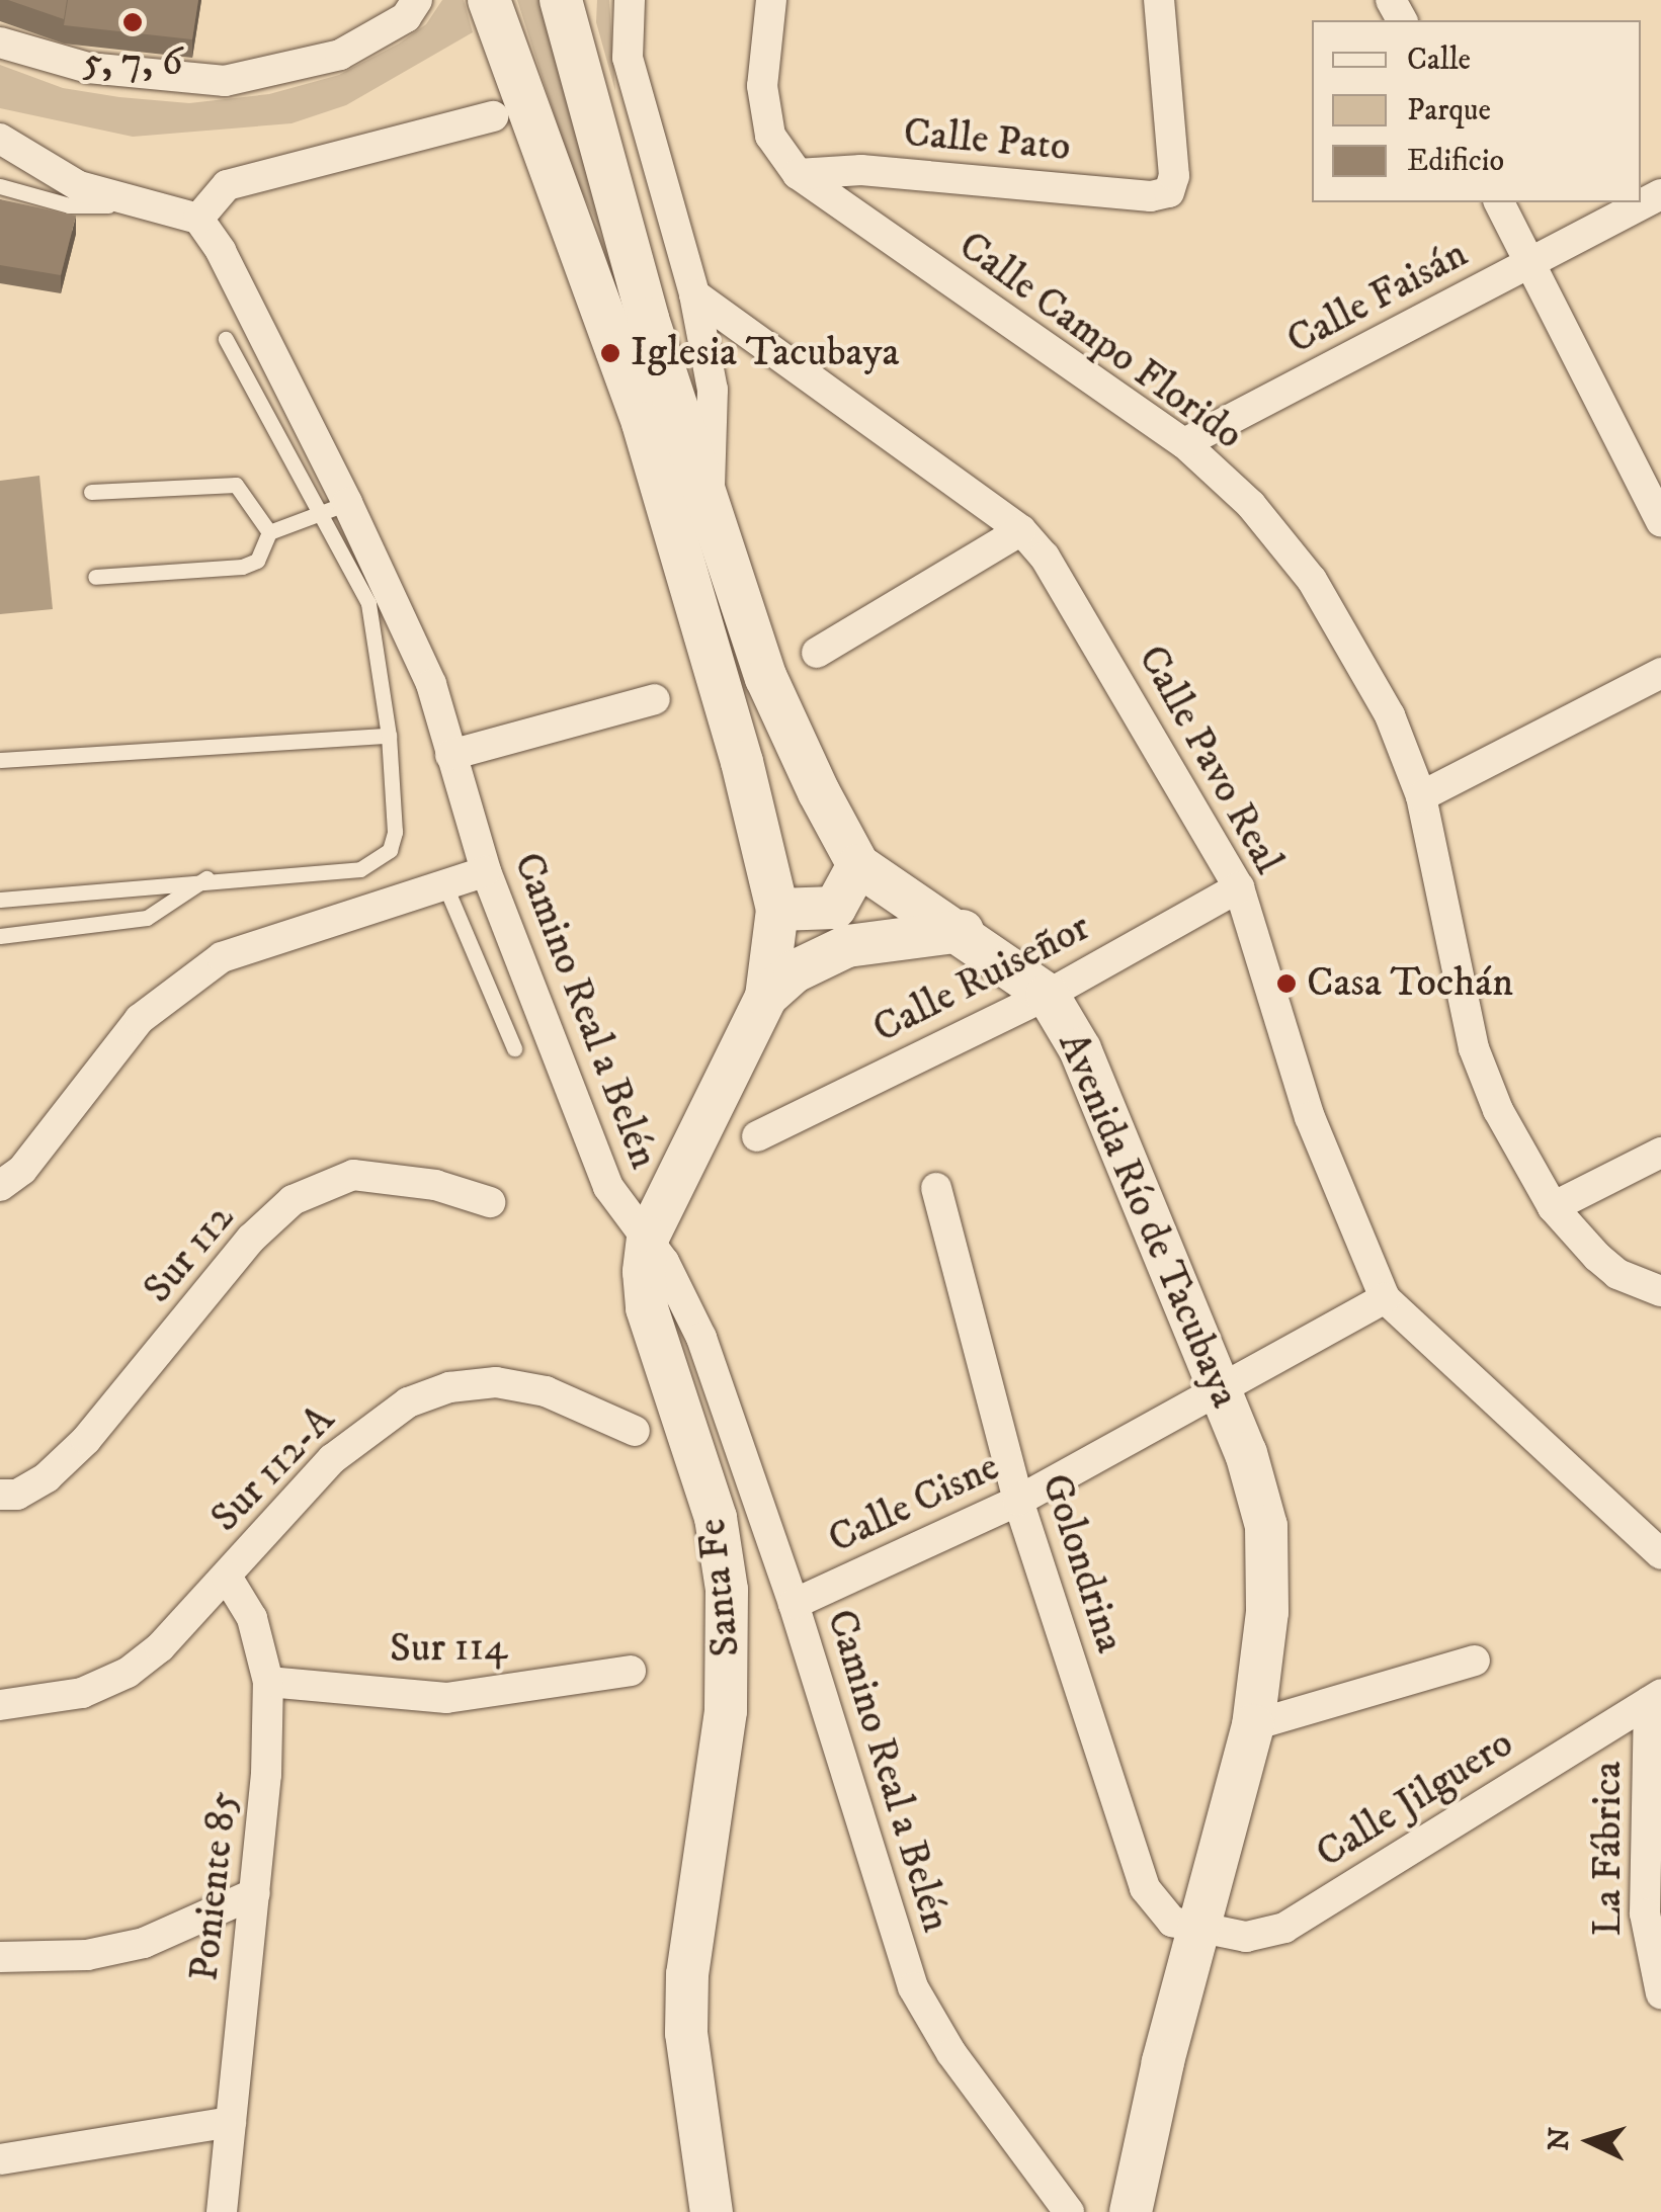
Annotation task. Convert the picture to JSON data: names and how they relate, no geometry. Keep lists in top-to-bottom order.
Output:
{
  "streets": {
    "main road": ["Avenida Río de Tacubaya", "Santa Fe"],
    "street": [
      "Calle Pato",
      "Calle Faisán",
      "Calle Campo Florido",
      "Calle Pavo Real",
      "Calle Ruiseñor",
      "Camino Real a Belén",
      "Sur 112",
      "Sur 112-A",
      "Calle Cisne",
      "Golondrina",
      "Sur 114",
      "Calle Jilguero",
      "La Fábrica",
      "Poniente 85"
    ]
  },
  "crossings": [
    ["Calle Pato", "Calle Campo Florido"],
    ["Calle Faisán", "Calle Campo Florido"],
    ["Calle Pavo Real", "Calle Ruiseñor"],
    ["Calle Pavo Real", "Calle Cisne"],
    ["Calle Ruiseñor", "Avenida Río de Tacubaya"],
    ["Camino Real a Belén", "Calle Cisne"],
    ["Camino Real a Belén", "Santa Fe"],
    ["Avenida Río de Tacubaya", "Calle Cisne"],
    ["Avenida Río de Tacubaya", "Golondrina"],
    ["Avenida Río de Tacubaya", "Calle Jilguero"],
    ["Sur 112-A", "Poniente 85"],
    ["Calle Cisne", "Golondrina"],
    ["Golondrina", "Calle Jilguero"],
    ["Sur 114", "Poniente 85"],
    ["Calle Jilguero", "La Fábrica"]
  ],
  "places": ["5, 7, 6", "Iglesia Tacubaya", "Casa Tochán"],
  "legend": ["Calle", "Parque", "Edificio"],
  "north": "left"
}
